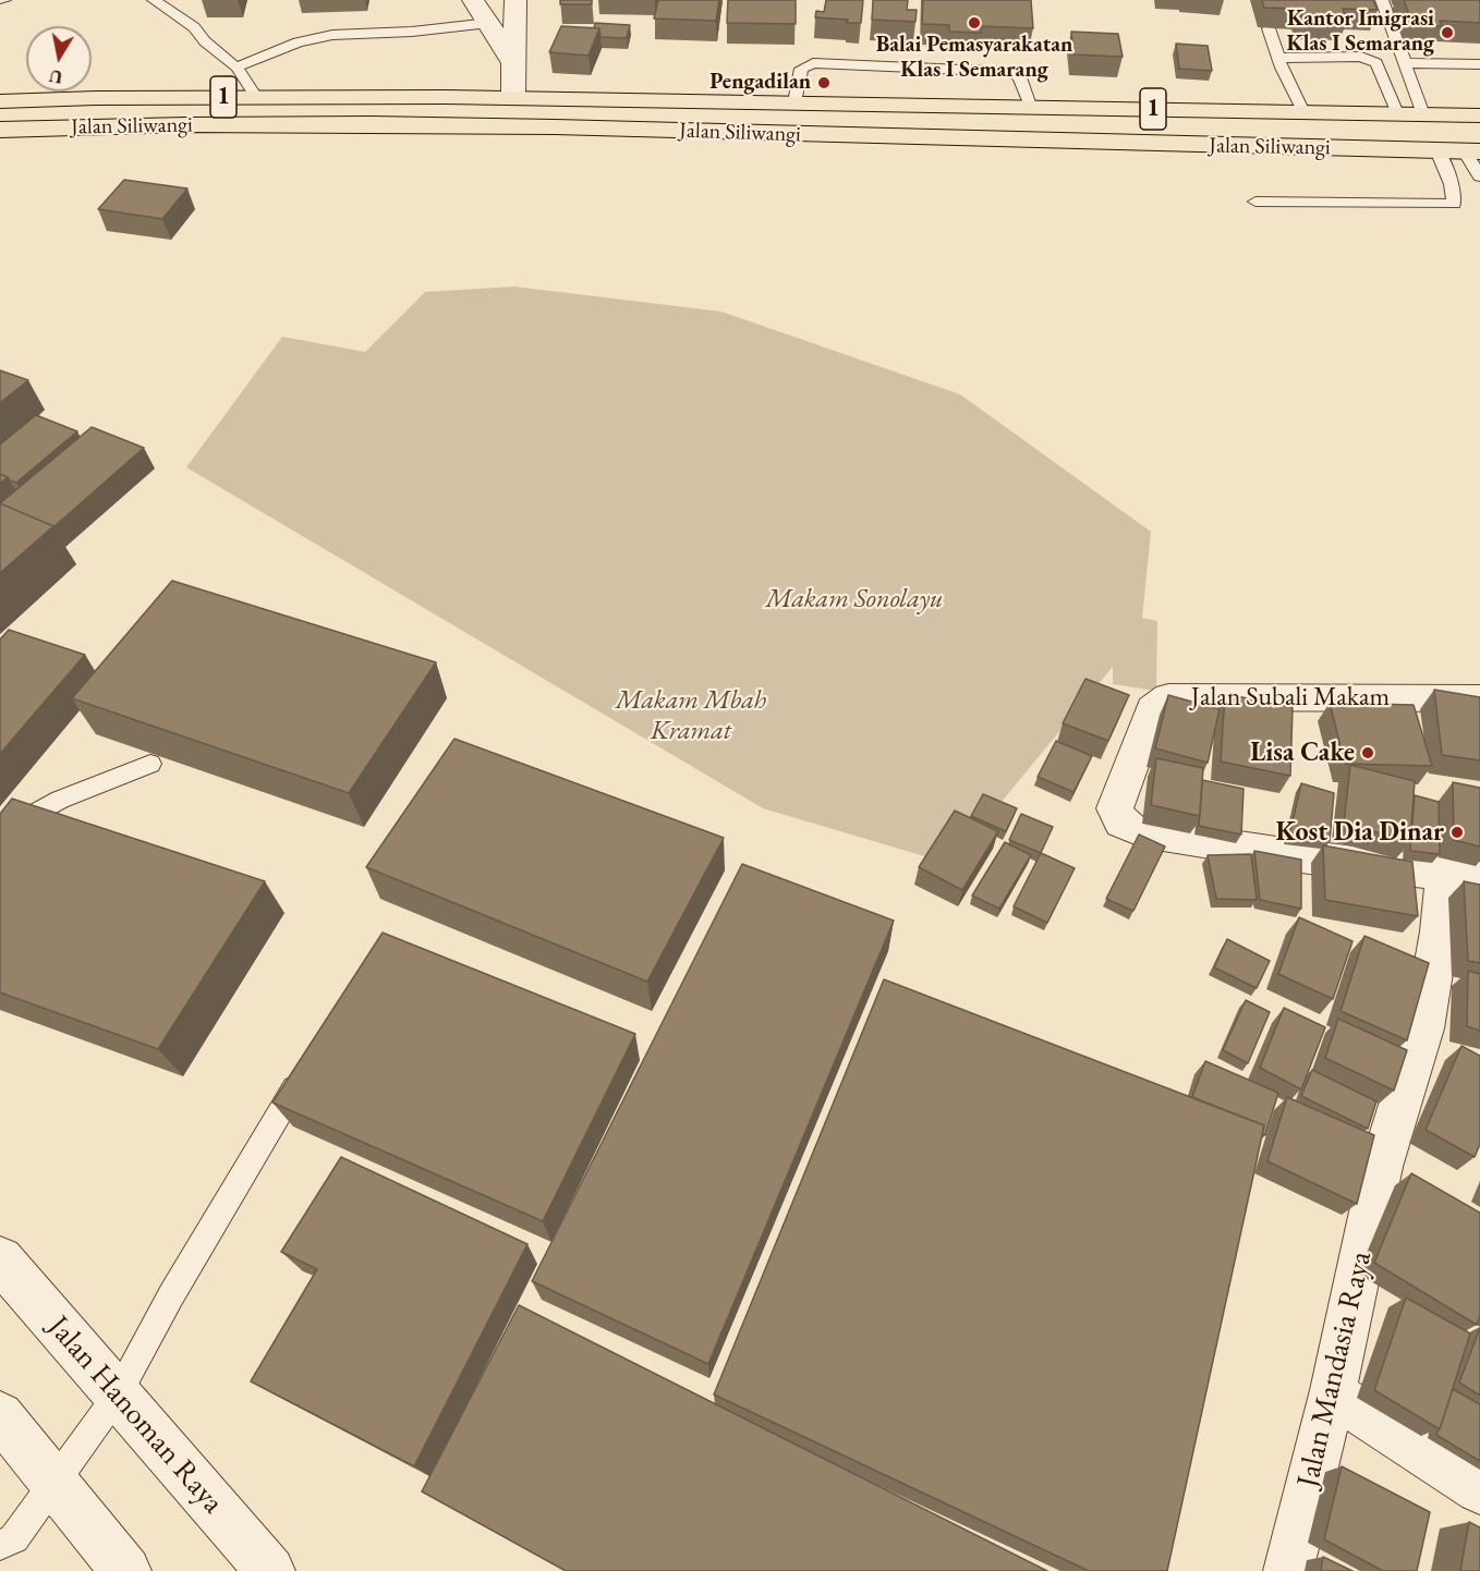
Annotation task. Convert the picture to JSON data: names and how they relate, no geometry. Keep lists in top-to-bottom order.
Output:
{
  "streets": {
    "highway": ["1", "Jalan Siliwangi"],
    "street": ["Jalan Subali Makam", "Jalan Mandasia Raya", "Jalan Hanoman Raya"]
  },
  "crossings": [
    ["Jalan Subali Makam", "Jalan Mandasia Raya"]
  ],
  "parks": ["Makam Sonolayu", "Makam Mbah Kramat"],
  "places": [
    "Balai Pemasyarakatan Klas I Semarang",
    "Kantor Imigrasi Klas I Semarang",
    "Pengadilan",
    "Lisa Cake",
    "Kost Dia Dinar"
  ],
  "north": "bottom"
}
